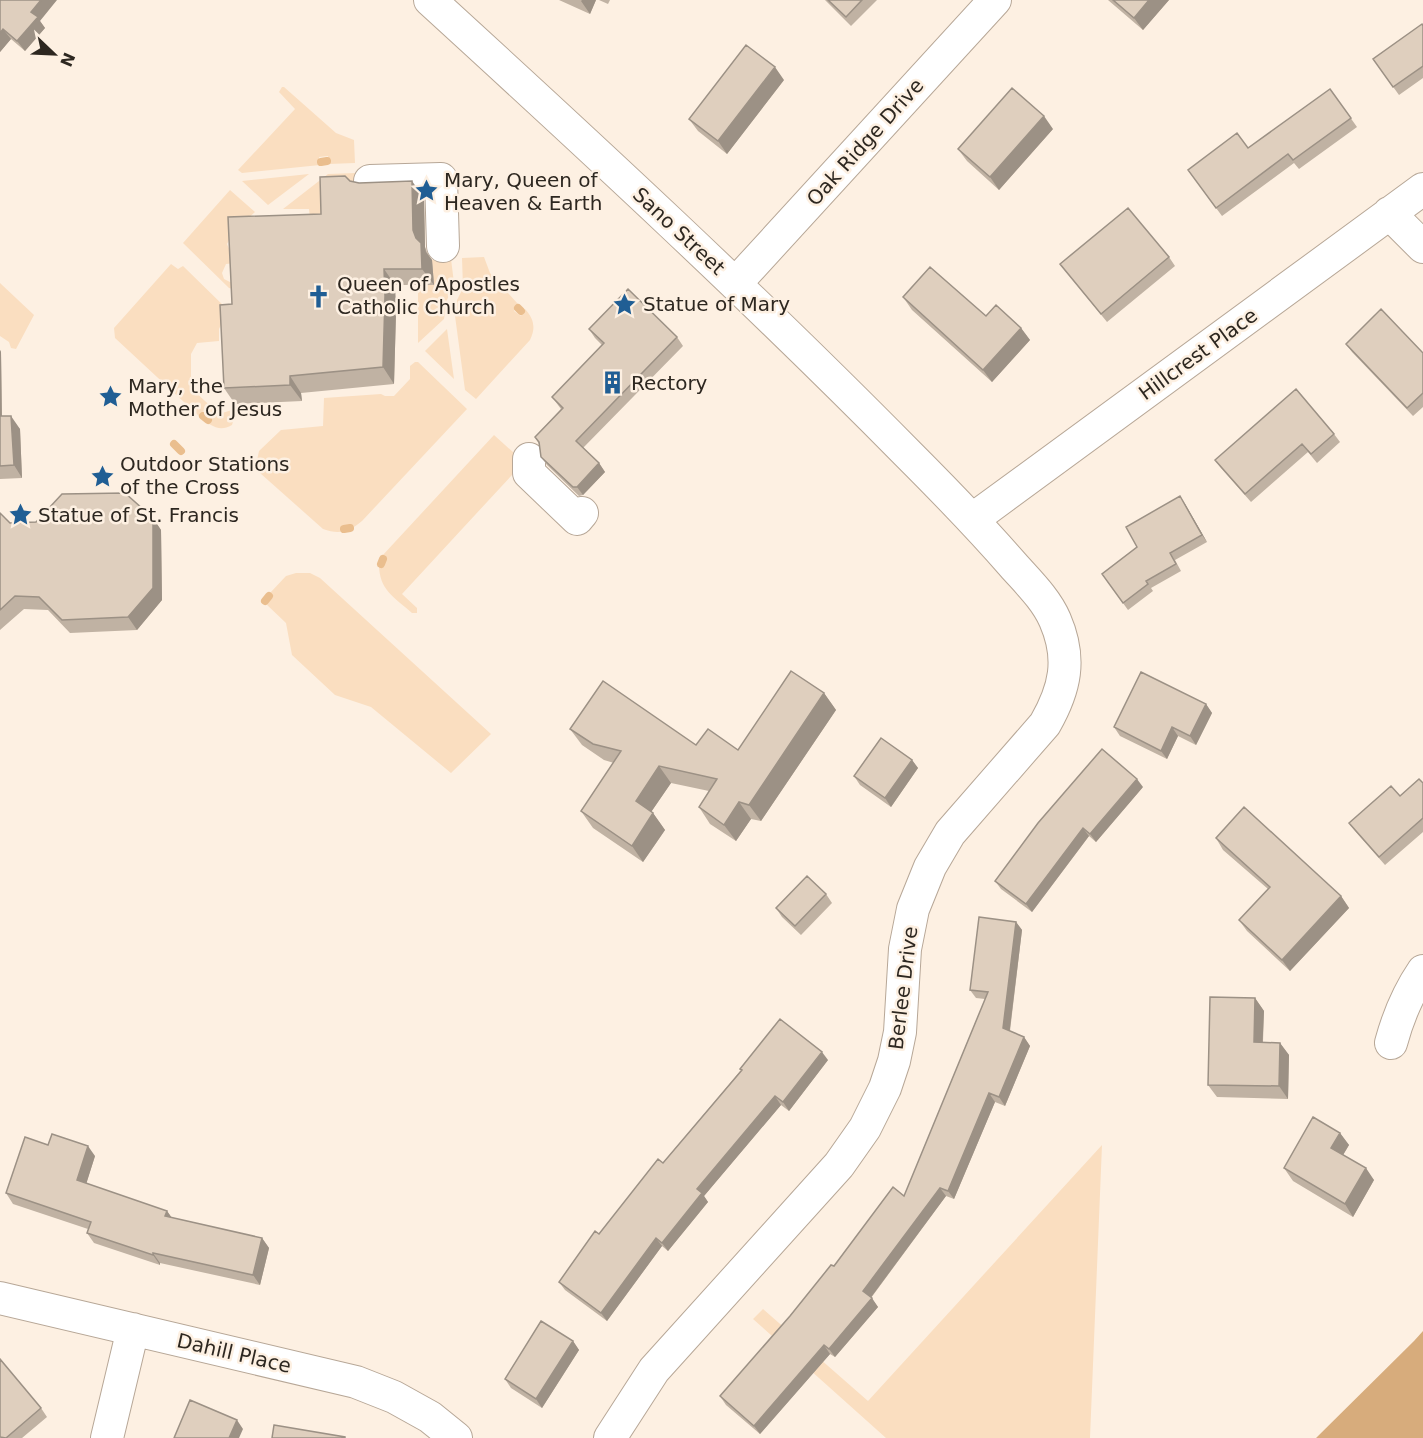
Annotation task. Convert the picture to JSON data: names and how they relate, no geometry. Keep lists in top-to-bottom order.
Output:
{
  "streets": {
    "street": [
      "Oak Ridge Drive",
      "Sano Street",
      "Hillcrest Place",
      "Berlee Drive",
      "Dahill Place"
    ]
  },
  "crossings": [
    ["Oak Ridge Drive", "Sano Street"],
    ["Sano Street", "Hillcrest Place"],
    ["Sano Street", "Berlee Drive"],
    ["Hillcrest Place", "Berlee Drive"]
  ],
  "places": {
    "place": [
      "Mary, Queen of Heaven & Earth",
      "Statue of Mary",
      "Mary, the Mother of Jesus",
      "Outdoor Stations of the Cross",
      "Statue of St. Francis"
    ],
    "church": ["Queen of Apostles Catholic Church"],
    "building": ["Rectory"]
  },
  "north": "bottom right"
}
